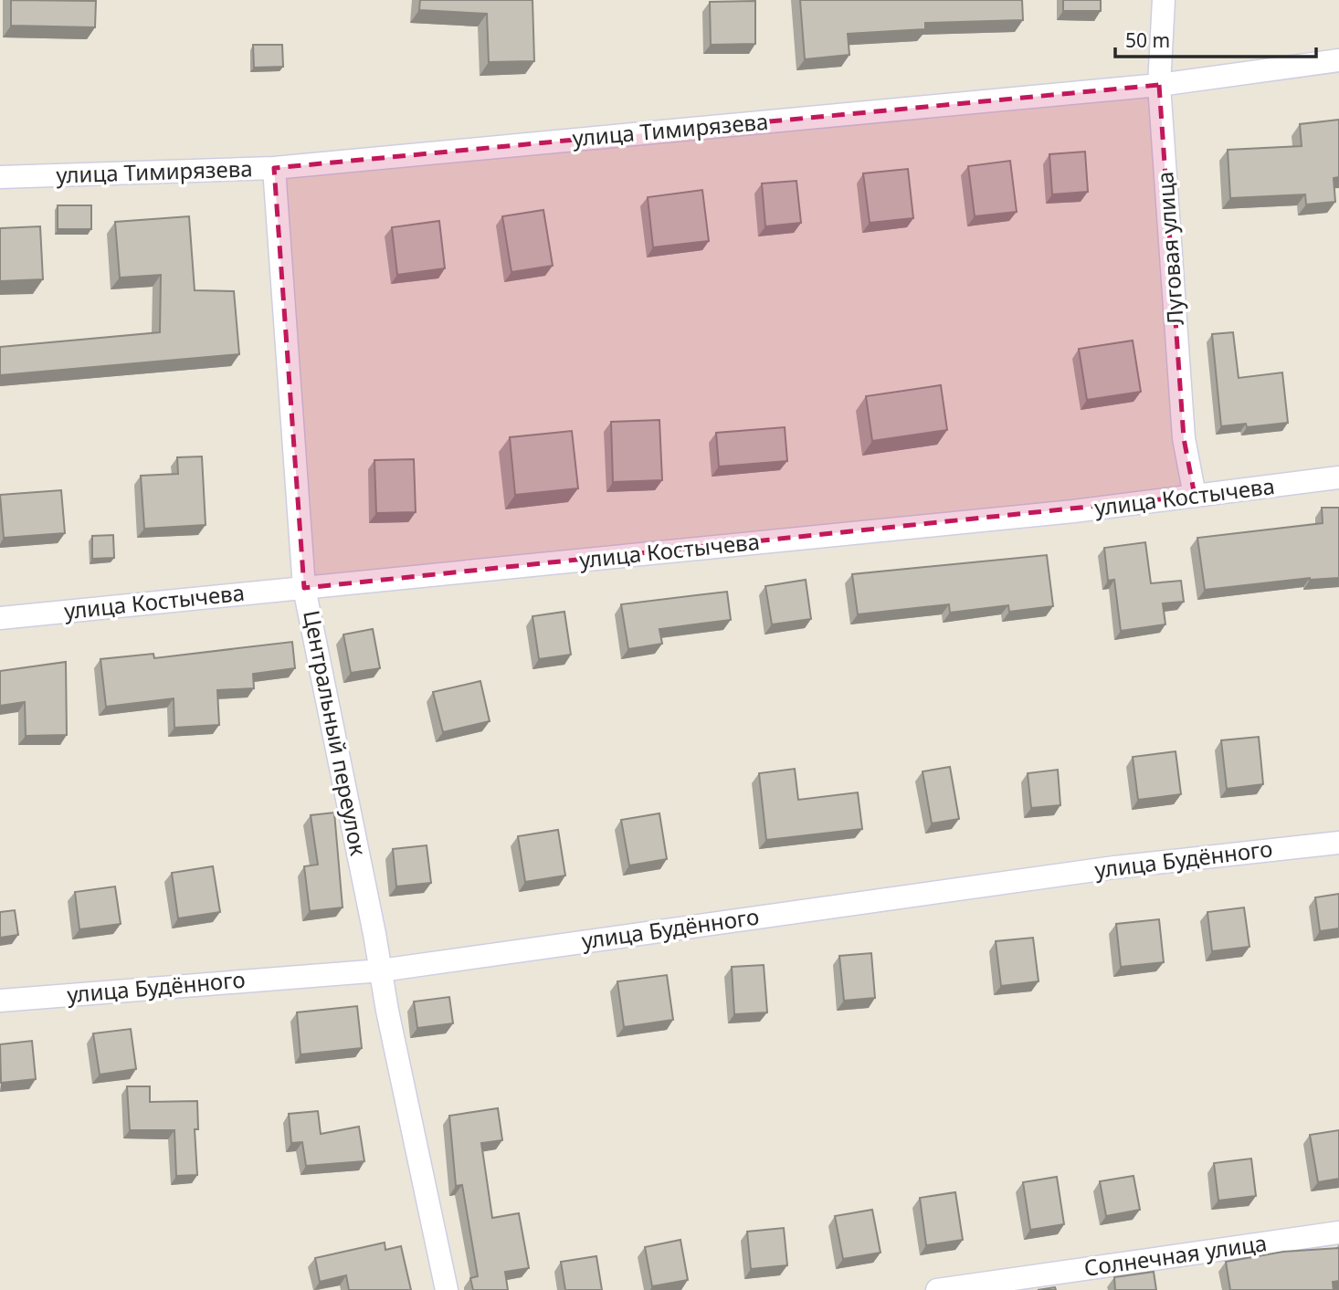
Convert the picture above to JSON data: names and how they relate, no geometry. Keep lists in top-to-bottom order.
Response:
{
  "streets": {
    "street": [
      "улица Тимирязева",
      "Луговая улица",
      "улица Костычева",
      "Центральный переулок",
      "улица Будённого",
      "Солнечная улица"
    ]
  },
  "crossings": [
    ["улица Тимирязева", "Луговая улица"],
    ["улица Тимирязева", "Центральный переулок"],
    ["Луговая улица", "улица Костычева"],
    ["улица Костычева", "Центральный переулок"],
    ["Центральный переулок", "улица Будённого"]
  ],
  "scale_bar": "50 m"
}
